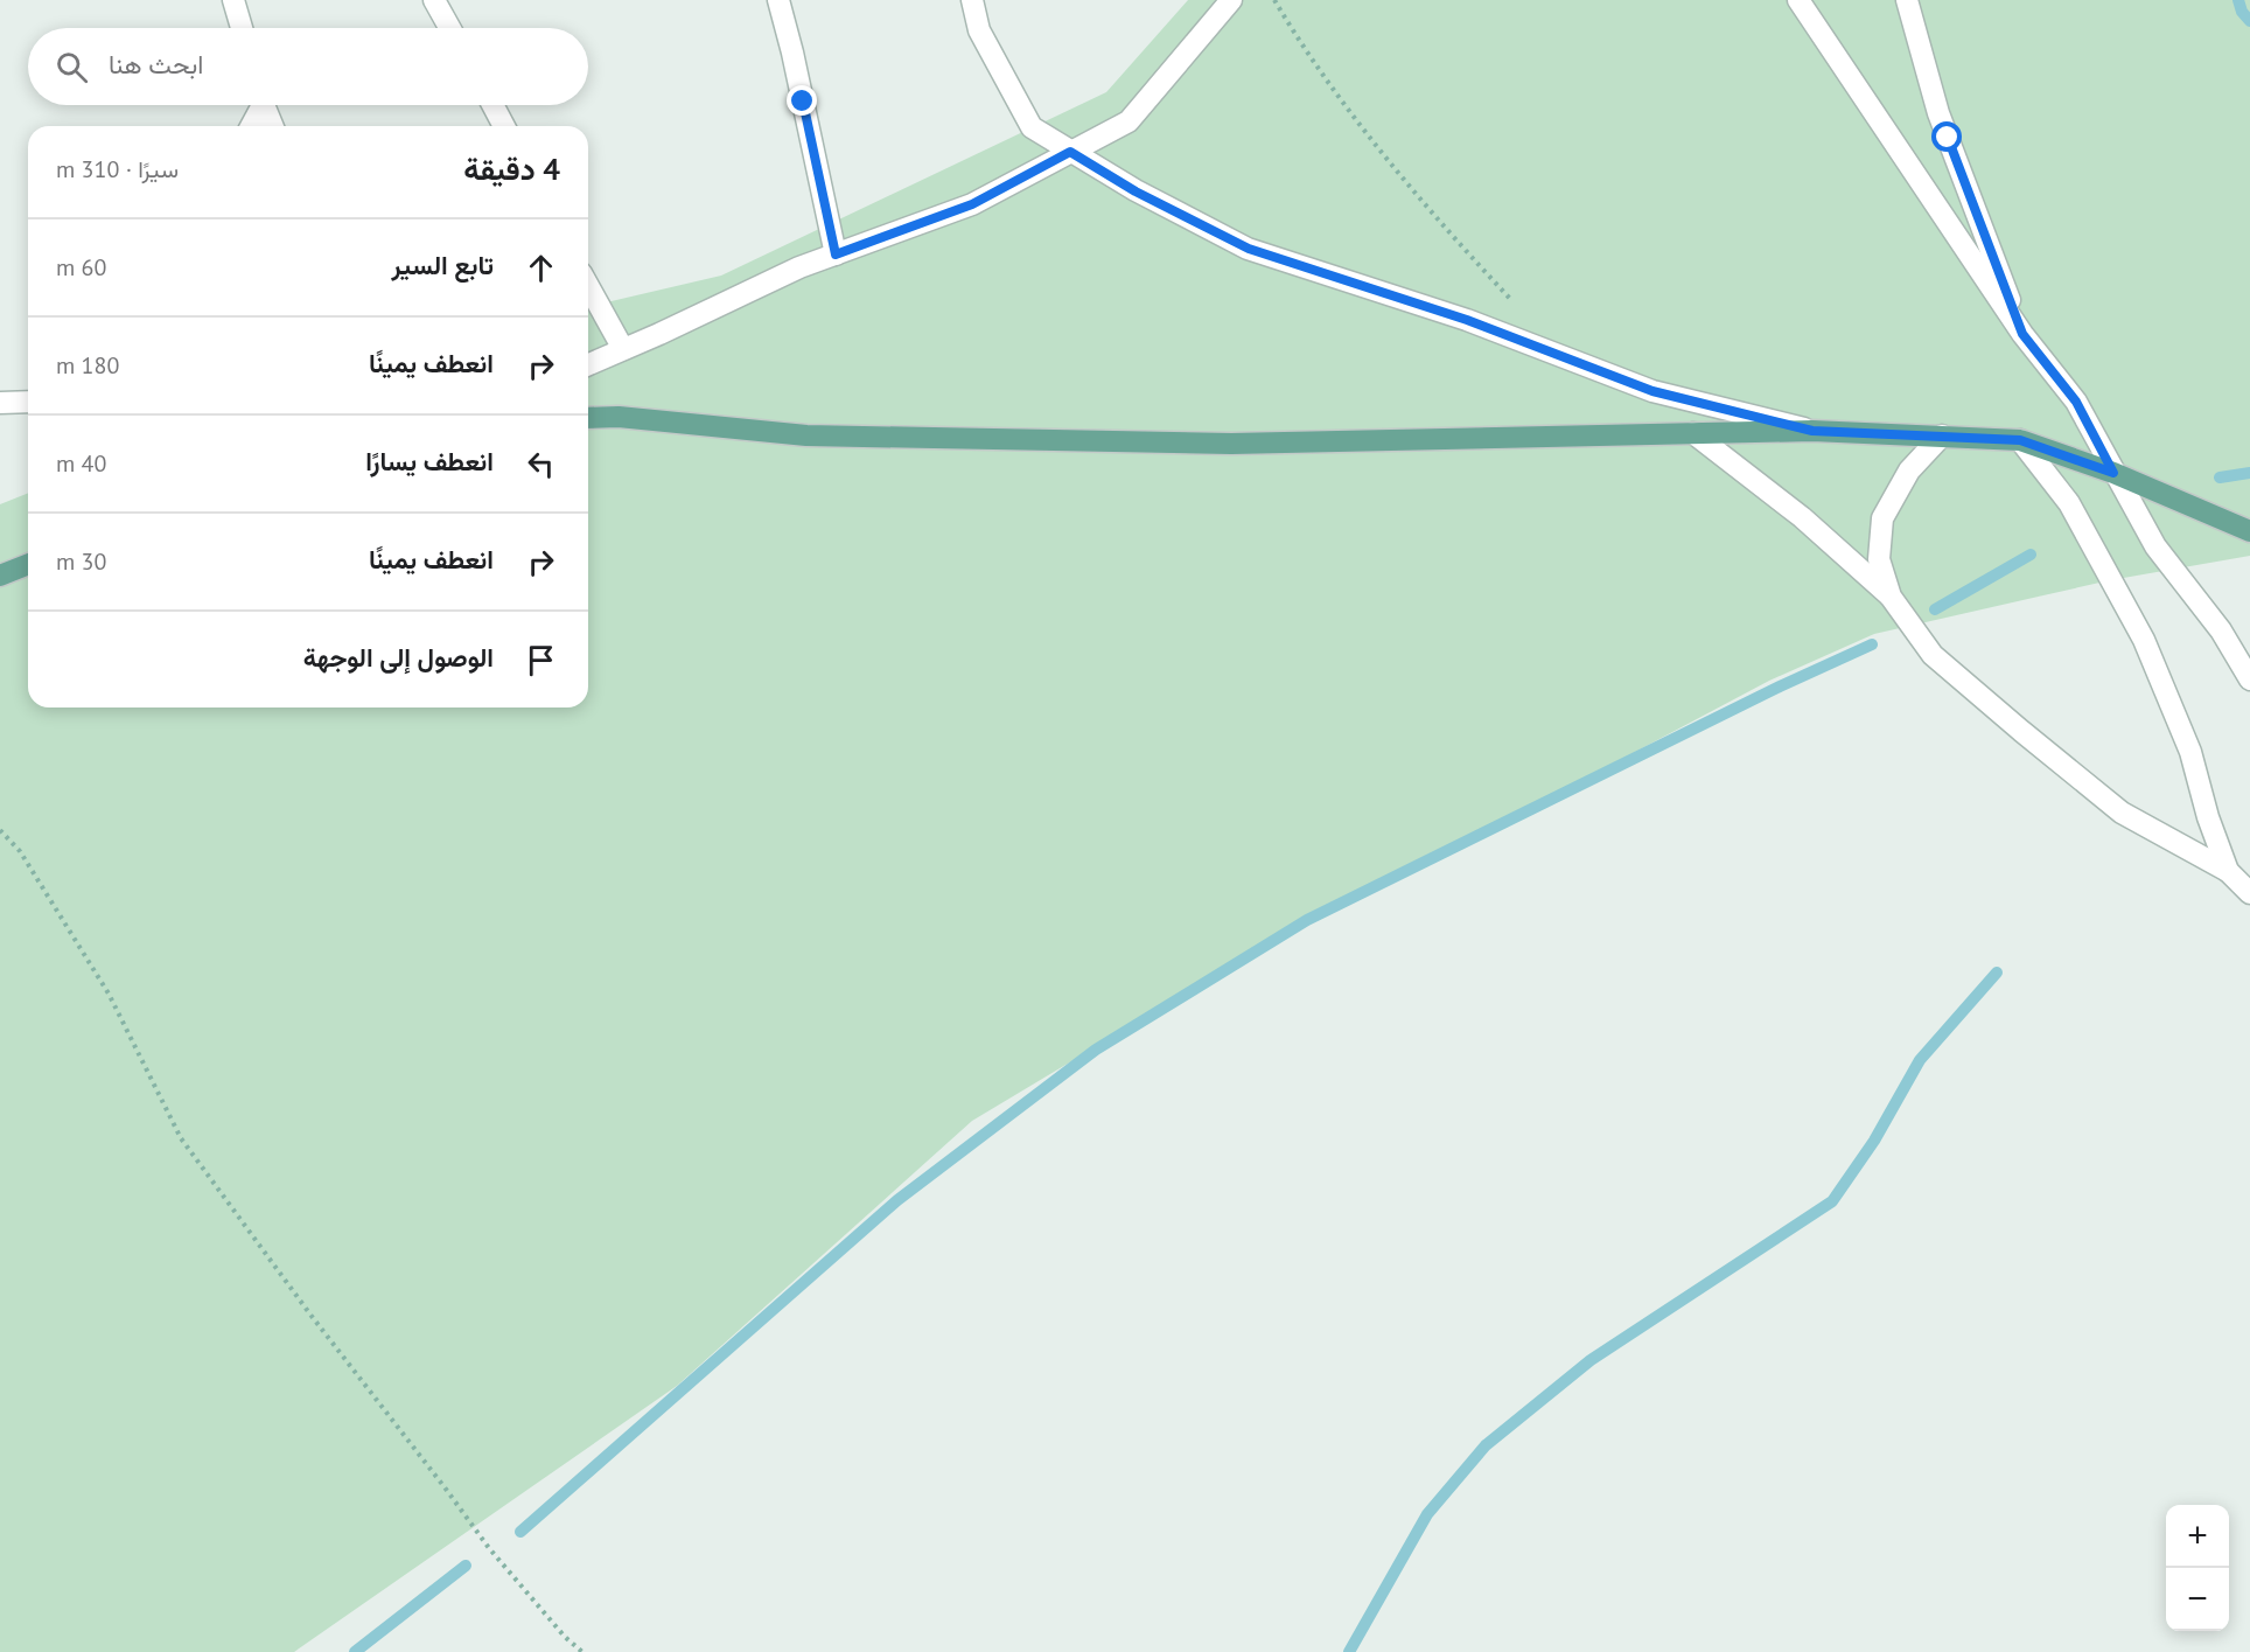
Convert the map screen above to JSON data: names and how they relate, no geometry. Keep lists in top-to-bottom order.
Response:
{
  "page": {
    "search": "ابحث هنا",
    "heading": ["4 دقيقة", "سيرًا · 310 m"],
    "list": [
      ["تابع السير", "60 m"],
      ["انعطف يمينًا", "180 m"],
      ["انعطف يسارًا", "40 m"],
      ["انعطف يمينًا", "30 m"],
      "الوصول إلى الوجهة"
    ],
    "map_buttons": ["+", "−"]
  }
}
